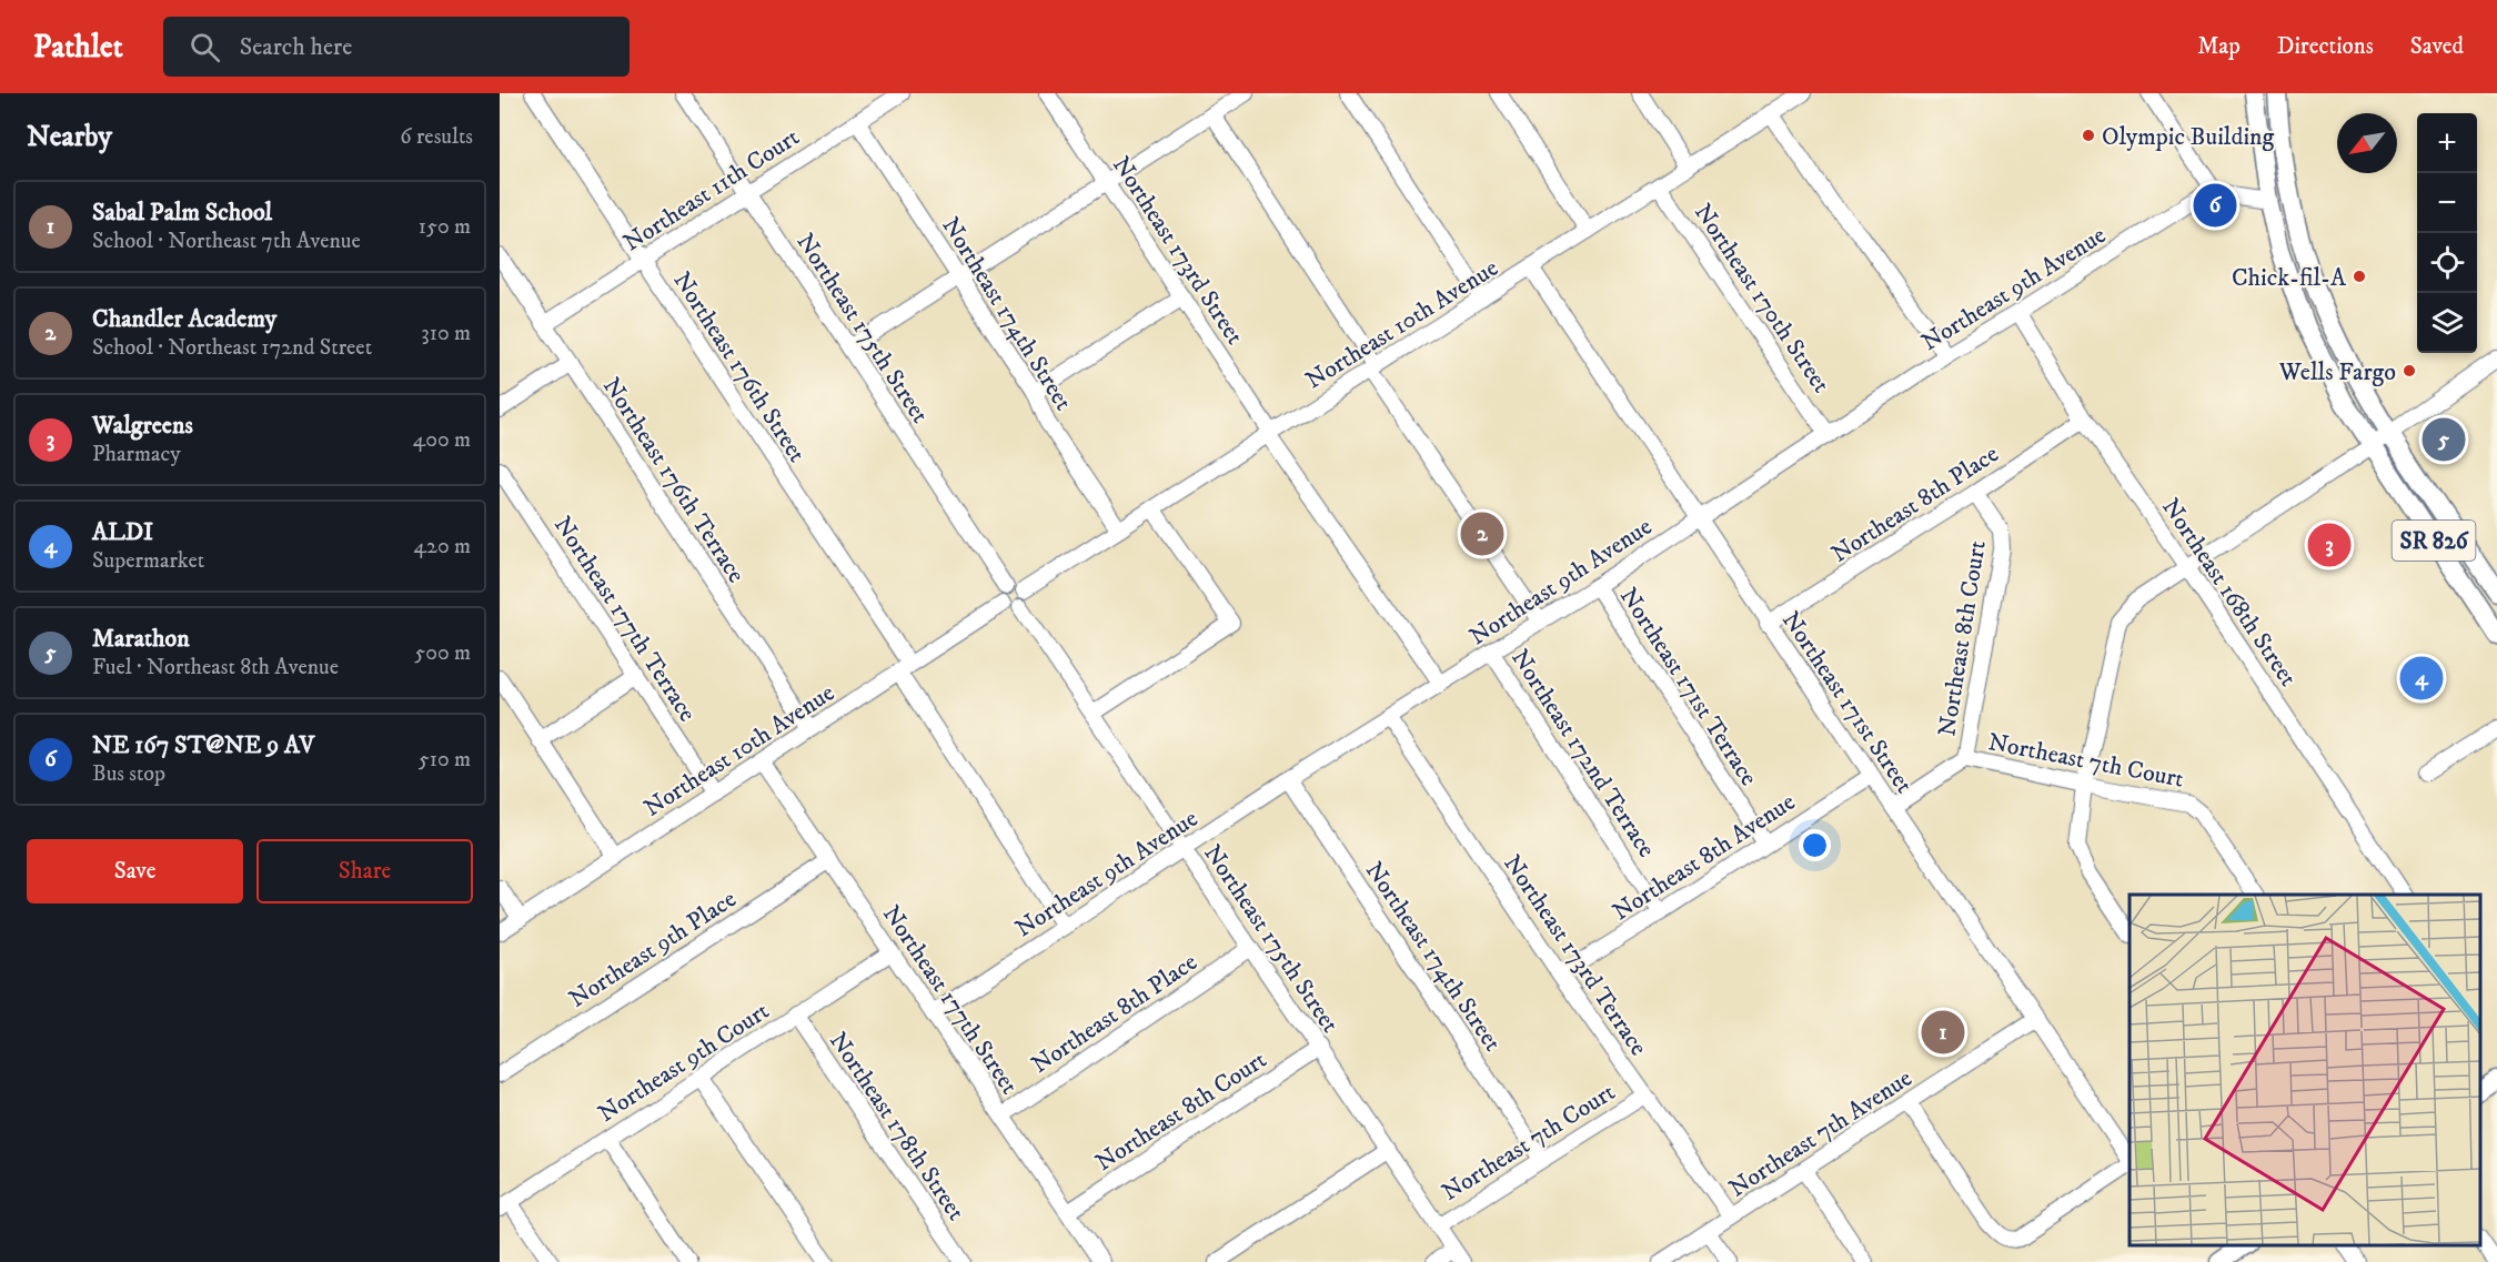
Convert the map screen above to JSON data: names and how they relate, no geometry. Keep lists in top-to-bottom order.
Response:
{
  "streets": {
    "main road": ["SR 826"],
    "street": [
      "Northeast 11th Court",
      "Northeast 173rd Street",
      "Northeast 9th Avenue",
      "Northeast 170th Street",
      "Northeast 174th Street",
      "Northeast 10th Avenue",
      "Northeast 175th Street",
      "Northeast 176th Street",
      "Northeast 176th Terrace",
      "Northeast 8th Place",
      "Northeast 168th Street",
      "Northeast 177th Terrace",
      "Northeast 8th Court",
      "Northeast 171st Terrace",
      "Northeast 171st Street",
      "Northeast 172nd Terrace",
      "Northeast 7th Court",
      "Northeast 8th Avenue",
      "Northeast 9th Place",
      "Northeast 173rd Terrace",
      "Northeast 177th Street",
      "Northeast 9th Court",
      "Northeast 178th Street",
      "Northeast 7th Avenue"
    ]
  },
  "crossings": [
    ["Northeast 11th Court", "Northeast 174th Street"],
    ["Northeast 11th Court", "Northeast 175th Street"],
    ["Northeast 11th Court", "Northeast 176th Street"],
    ["Northeast 11th Court", "Northeast 176th Terrace"],
    ["Northeast 173rd Street", "Northeast 9th Avenue"],
    ["Northeast 173rd Street", "Northeast 10th Avenue"],
    ["Northeast 9th Avenue", "Northeast 170th Street"],
    ["Northeast 9th Avenue", "Northeast 174th Street"],
    ["Northeast 9th Avenue", "Northeast 175th Street"],
    ["Northeast 9th Avenue", "Northeast 176th Street"],
    ["Northeast 9th Avenue", "Northeast 168th Street"],
    ["Northeast 9th Avenue", "Northeast 171st Terrace"],
    ["Northeast 9th Avenue", "Northeast 171st Street"],
    ["Northeast 9th Avenue", "Northeast 172nd Terrace"],
    ["Northeast 9th Avenue", "Northeast 173rd Terrace"],
    ["Northeast 9th Avenue", "Northeast 177th Street"],
    ["Northeast 170th Street", "Northeast 10th Avenue"],
    ["Northeast 174th Street", "Northeast 10th Avenue"],
    ["Northeast 174th Street", "Northeast 7th Court"],
    ["Northeast 10th Avenue", "Northeast 175th Street"],
    ["Northeast 10th Avenue", "Northeast 176th Street"],
    ["Northeast 10th Avenue", "Northeast 176th Terrace"],
    ["Northeast 10th Avenue", "Northeast 177th Terrace"],
    ["Northeast 10th Avenue", "Northeast 171st Street"],
    ["Northeast 10th Avenue", "Northeast 177th Street"],
    ["Northeast 175th Street", "Northeast 8th Place"],
    ["Northeast 175th Street", "Northeast 8th Court"],
    ["Northeast 175th Street", "Northeast 7th Court"],
    ["Northeast 8th Place", "Northeast 168th Street"],
    ["Northeast 8th Place", "Northeast 8th Court"],
    ["Northeast 8th Place", "Northeast 171st Street"],
    ["Northeast 8th Place", "Northeast 177th Street"],
    ["Northeast 8th Court", "Northeast 7th Court"],
    ["Northeast 8th Court", "Northeast 177th Street"],
    ["Northeast 171st Terrace", "Northeast 8th Avenue"],
    ["Northeast 171st Street", "Northeast 7th Court"],
    ["Northeast 171st Street", "Northeast 8th Avenue"],
    ["Northeast 171st Street", "Northeast 7th Avenue"],
    ["Northeast 172nd Terrace", "Northeast 8th Avenue"],
    ["Northeast 7th Court", "Northeast 173rd Terrace"],
    ["Northeast 8th Avenue", "Northeast 173rd Terrace"],
    ["Northeast 9th Place", "Northeast 177th Street"],
    ["Northeast 173rd Terrace", "Northeast 7th Avenue"],
    ["Northeast 177th Street", "Northeast 9th Court"],
    ["Northeast 9th Court", "Northeast 178th Street"]
  ],
  "places": ["Olympic Building", "Chick-fil-A", "Wells Fargo"],
  "north": "bottom left",
  "page": {
    "header": "Pathlet",
    "search": "Search here",
    "nav": ["Map", "Directions", "Saved"],
    "heading": ["Nearby", "6 results"],
    "map_buttons": ["+", "−"],
    "list": [
      {
        "mark": "1",
        "name": "Sabal Palm School",
        "note": "School · Northeast 7th Avenue",
        "value": "150 m"
      },
      {
        "mark": "2",
        "name": "Chandler Academy",
        "note": "School · Northeast 172nd Street",
        "value": "310 m"
      },
      {
        "mark": "3",
        "name": "Walgreens",
        "note": "Pharmacy",
        "value": "400 m"
      },
      {
        "mark": "4",
        "name": "ALDI",
        "note": "Supermarket",
        "value": "420 m"
      },
      {
        "mark": "5",
        "name": "Marathon",
        "note": "Fuel · Northeast 8th Avenue",
        "value": "500 m"
      },
      {
        "mark": "6",
        "name": "NE 167 ST@NE 9 AV",
        "note": "Bus stop",
        "value": "510 m"
      }
    ],
    "pins": [
      "6",
      "5",
      "2",
      "3",
      "4",
      "1"
    ],
    "buttons": ["Save", "Share"]
  }
}
